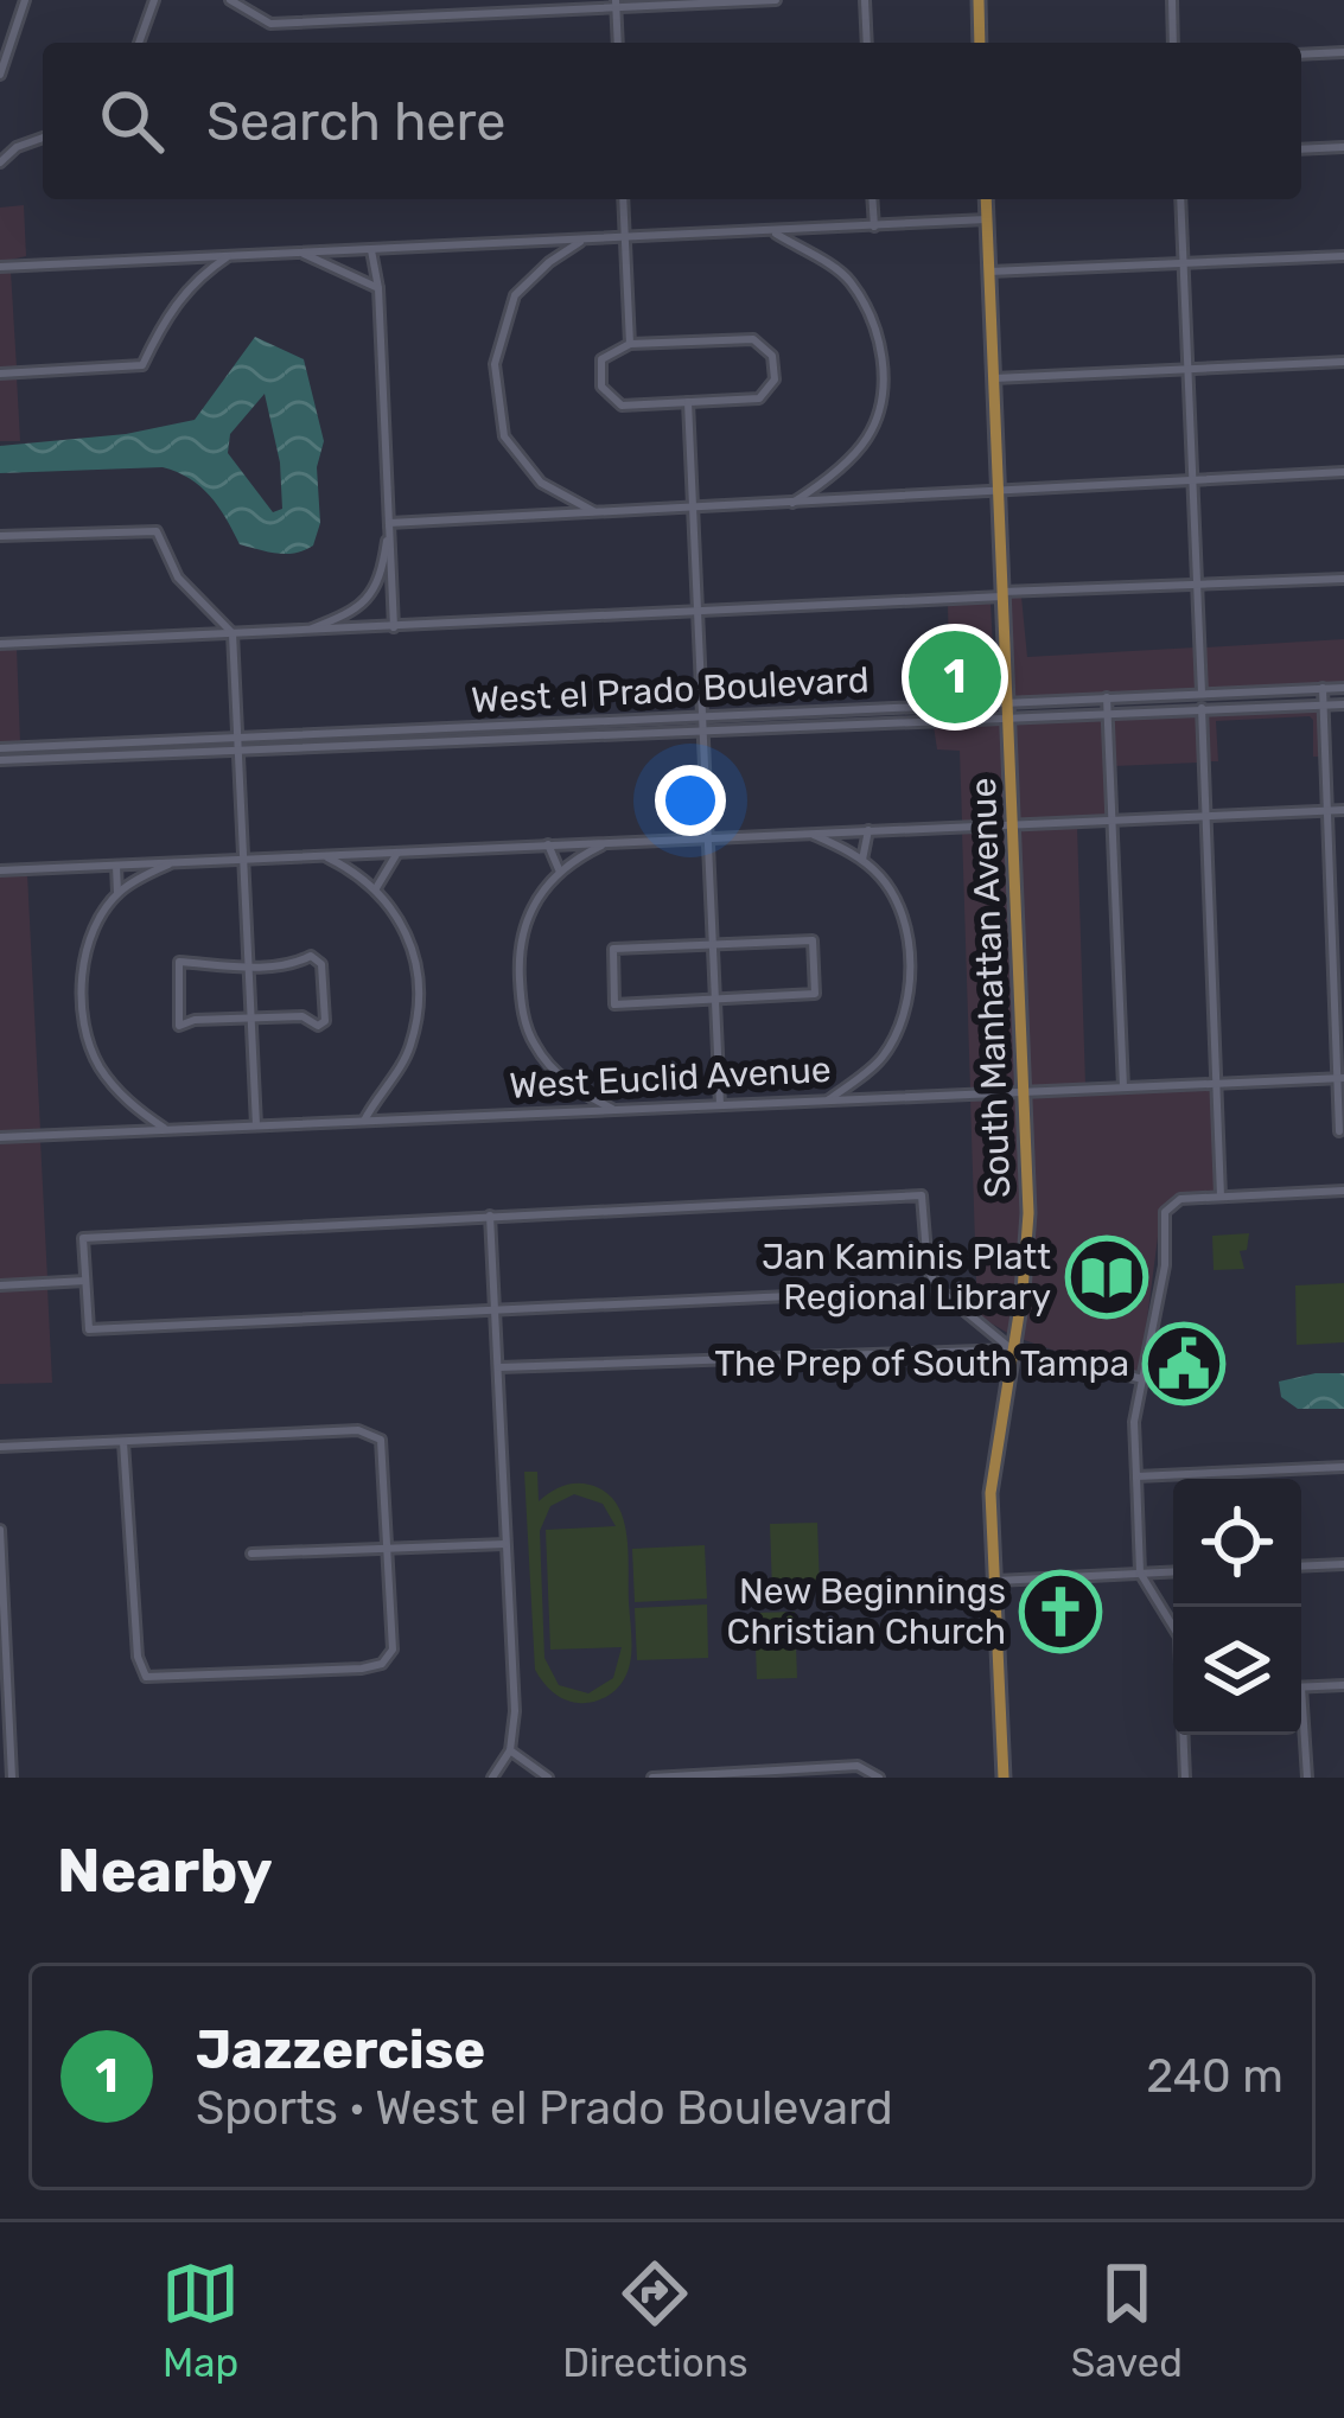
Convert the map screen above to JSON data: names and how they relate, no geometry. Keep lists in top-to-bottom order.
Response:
{
  "streets": {
    "main road": ["South Manhattan Avenue"],
    "street": ["West el Prado Boulevard", "West Euclid Avenue"]
  },
  "crossings": [
    ["West el Prado Boulevard", "South Manhattan Avenue"],
    ["South Manhattan Avenue", "West Euclid Avenue"]
  ],
  "places": {
    "library": ["Jan Kaminis Platt Regional Library"],
    "public building": ["The Prep of South Tampa"],
    "church": ["New Beginnings Christian Church"]
  },
  "page": {
    "search": "Search here",
    "pins": "1",
    "heading": "Nearby",
    "list": [
      {
        "mark": "1",
        "name": "Jazzercise",
        "note": "Sports · West el Prado Boulevard",
        "value": "240 m"
      }
    ],
    "nav": ["Map", "Directions", "Saved"]
  }
}
